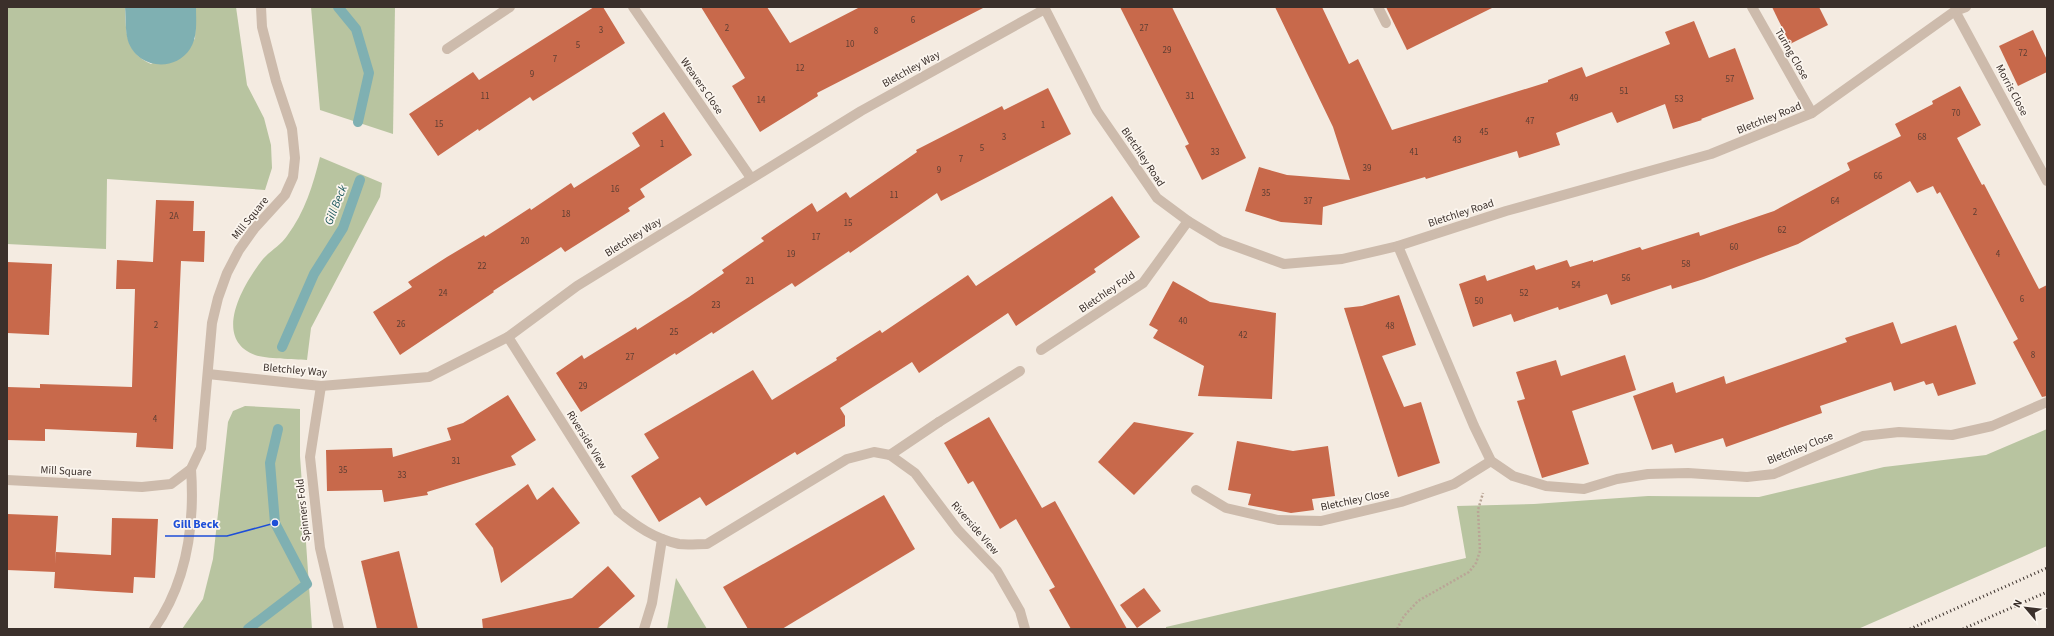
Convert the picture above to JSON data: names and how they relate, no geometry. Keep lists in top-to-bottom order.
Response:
{
  "streets": {
    "street": [
      "Turing Close",
      "Bletchley Way",
      "Weavers Close",
      "Morris Close",
      "Bletchley Road",
      "Mill Square",
      "Bletchley Fold",
      "Riverside View",
      "Bletchley Close",
      "Spinners Fold"
    ]
  },
  "crossings": [
    ["Turing Close", "Bletchley Road"],
    ["Bletchley Way", "Weavers Close"],
    ["Bletchley Way", "Bletchley Road"],
    ["Bletchley Way", "Mill Square"],
    ["Bletchley Way", "Riverside View"],
    ["Bletchley Way", "Spinners Fold"],
    ["Morris Close", "Bletchley Road"],
    ["Bletchley Road", "Bletchley Fold"]
  ],
  "water": ["Gill Beck"],
  "places": ["Gill Beck"],
  "house_numbers": [
    "6",
    "2",
    "27",
    "3",
    "8",
    "10",
    "5",
    "29",
    "72",
    "7",
    "12",
    "9",
    "57",
    "51",
    "11",
    "31",
    "49",
    "53",
    "14",
    "70",
    "47",
    "15",
    "1",
    "45",
    "3",
    "68",
    "43",
    "1",
    "5",
    "33",
    "41",
    "7",
    "39",
    "9",
    "66",
    "16",
    "35",
    "11",
    "37",
    "64",
    "2",
    "18",
    "2A",
    "15",
    "62",
    "17",
    "20",
    "60",
    "19",
    "4",
    "58",
    "22",
    "56",
    "21",
    "54",
    "24",
    "52",
    "6",
    "50",
    "23",
    "40",
    "26",
    "2",
    "48",
    "25",
    "42",
    "8",
    "27",
    "29",
    "4",
    "31",
    "35",
    "33"
  ],
  "north": "top left"
}
